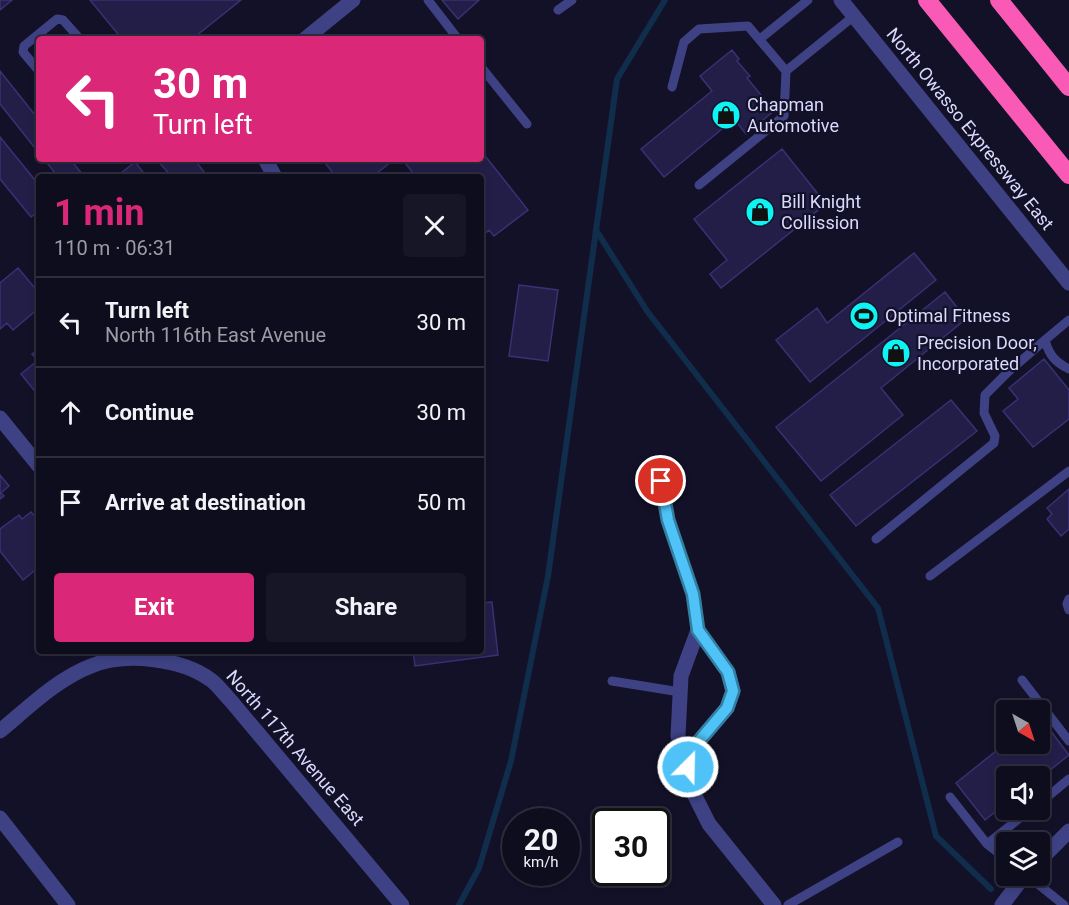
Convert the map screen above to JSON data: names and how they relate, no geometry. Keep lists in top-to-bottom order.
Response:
{
  "streets": {
    "street": ["North Owasso Expressway East", "North 117th Avenue East"]
  },
  "places": {
    "shop": ["Chapman Automotive", "Bill Knight Collission", "Precision Door, Incorporated"],
    "sports": ["Optimal Fitness"]
  },
  "north": "bottom right",
  "page": {
    "turn": ["30 m", "Turn left"],
    "heading": ["1 min", "110 m · 06:31"],
    "list": [
      {
        "name": "Turn left",
        "note": "North 116th East Avenue",
        "value": "30 m"
      },
      {
        "name": "Continue",
        "value": "30 m"
      },
      {
        "name": "Arrive at destination",
        "value": "50 m"
      }
    ],
    "buttons": ["Exit", "Share"],
    "speed": "20 km/h",
    "limit": "30"
  }
}
